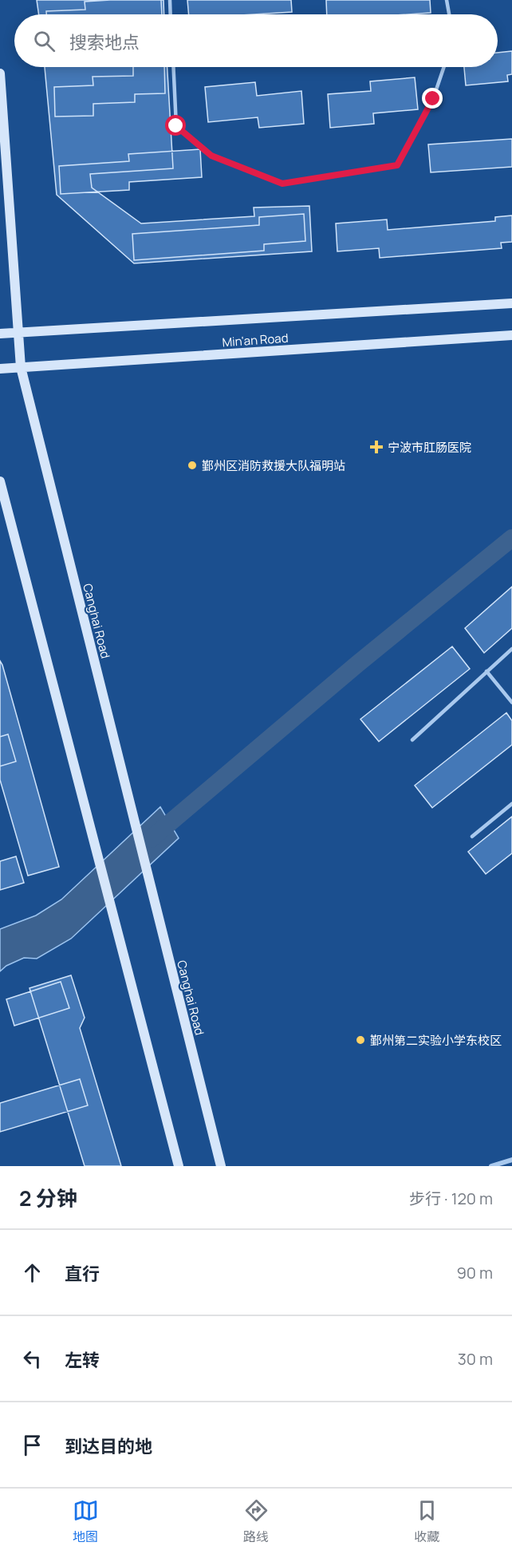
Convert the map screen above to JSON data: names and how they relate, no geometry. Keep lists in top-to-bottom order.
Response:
{
  "streets": {
    "main road": ["Min'an Road", "Canghai Road"]
  },
  "crossings": [
    ["Min'an Road", "Canghai Road"]
  ],
  "places": {
    "health": ["宁波市肛肠医院"],
    "other": ["鄞州区消防救援大队福明站", "鄞州第二实验小学东校区"]
  },
  "page": {
    "search": "搜索地点",
    "heading": ["2 分钟", "步行 · 120 m"],
    "list": [
      ["直行", "90 m"],
      ["左转", "30 m"],
      "到达目的地"
    ],
    "nav": ["地图", "路线", "收藏"]
  }
}
